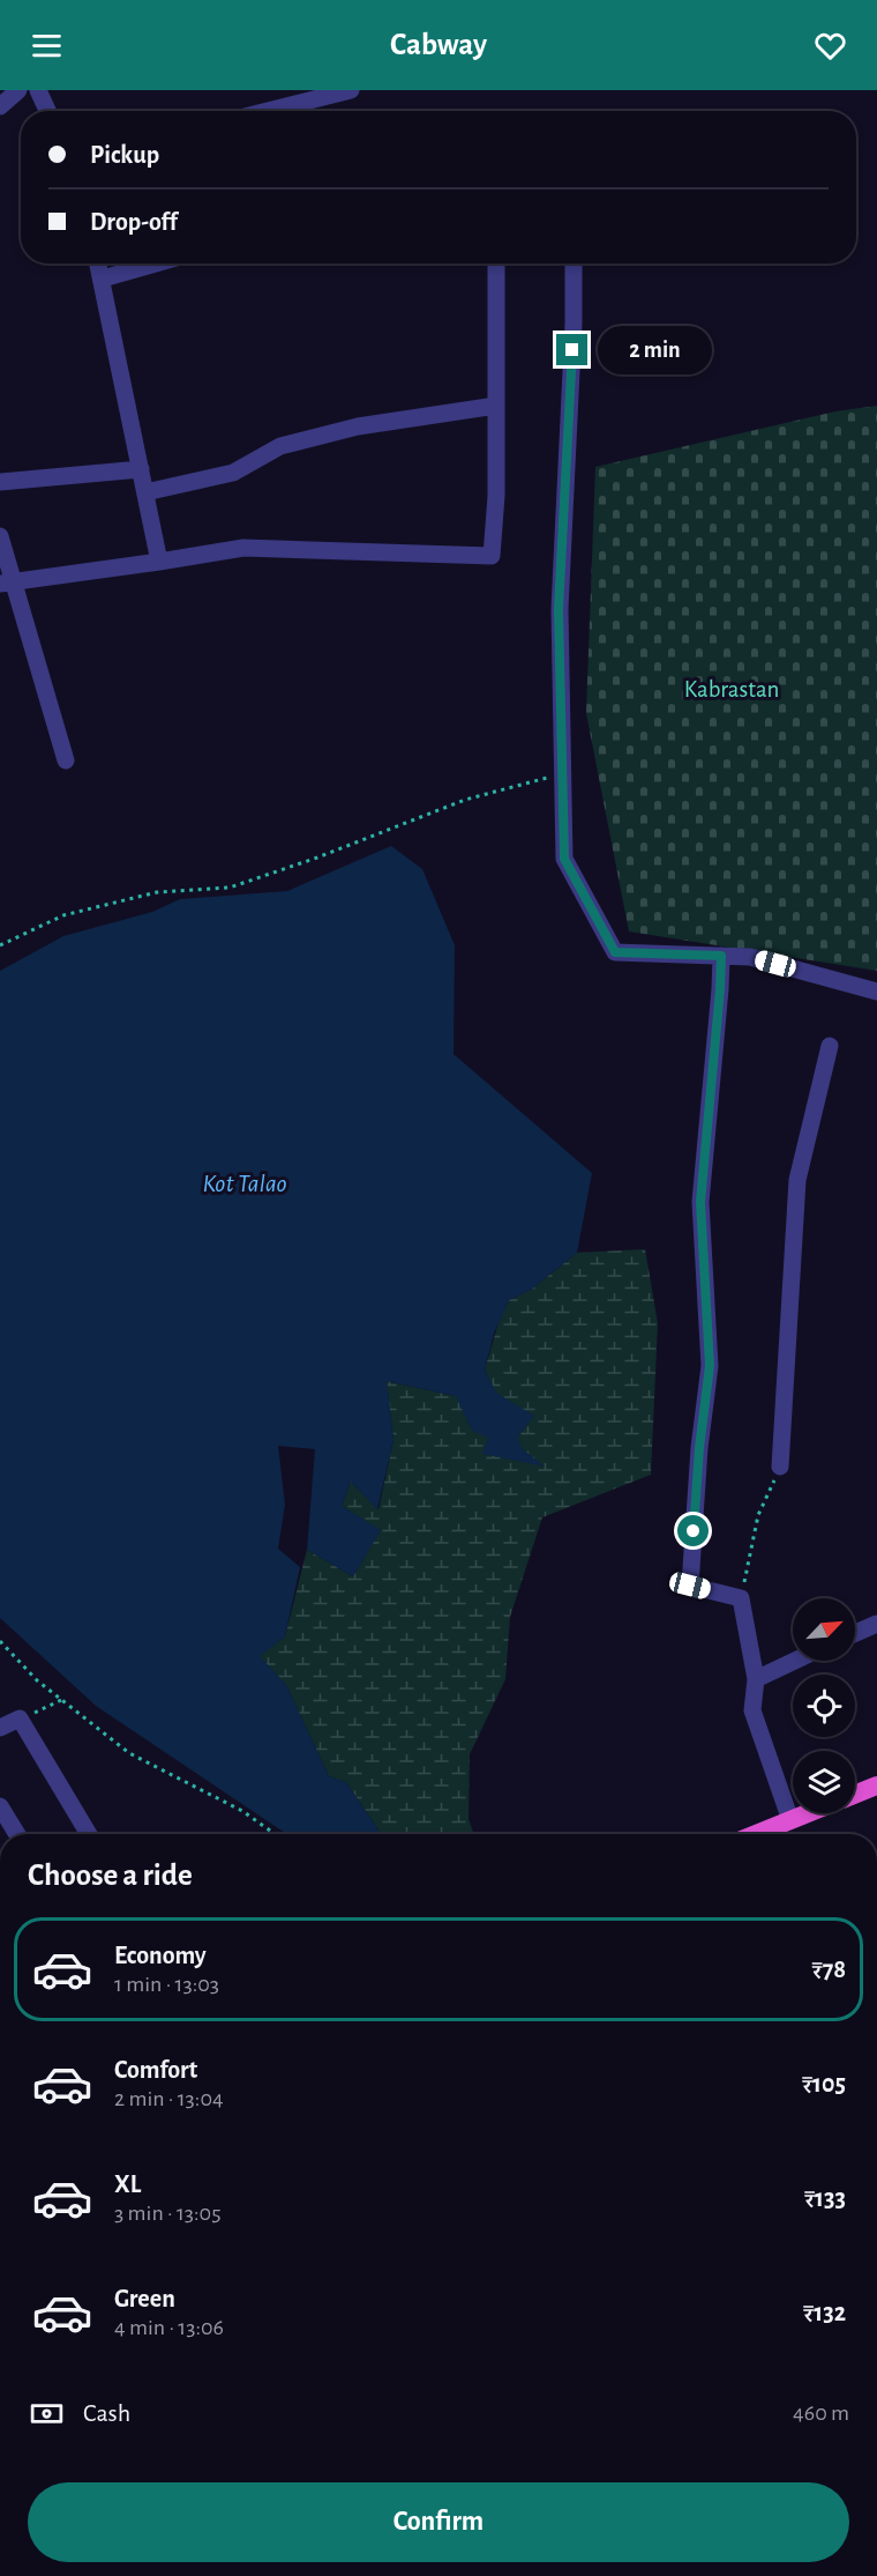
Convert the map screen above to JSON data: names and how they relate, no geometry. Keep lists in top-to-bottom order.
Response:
{
  "water": ["Kot Talao"],
  "parks": ["Kabrastan"],
  "north": "top right",
  "page": {
    "header": "Cabway",
    "banner": ["Pickup", "Drop-off"],
    "bubble": "2 min",
    "heading": "Choose a ride",
    "list": [
      {
        "name": "Economy",
        "note": "1 min · 13:03",
        "value": "₹78"
      },
      {
        "name": "Comfort",
        "note": "2 min · 13:04",
        "value": "₹105"
      },
      {
        "name": "XL",
        "note": "3 min · 13:05",
        "value": "₹133"
      },
      {
        "name": "Green",
        "note": "4 min · 13:06",
        "value": "₹132"
      }
    ],
    "pay": ["Cash", "460 m"],
    "buttons": "Confirm"
  }
}
